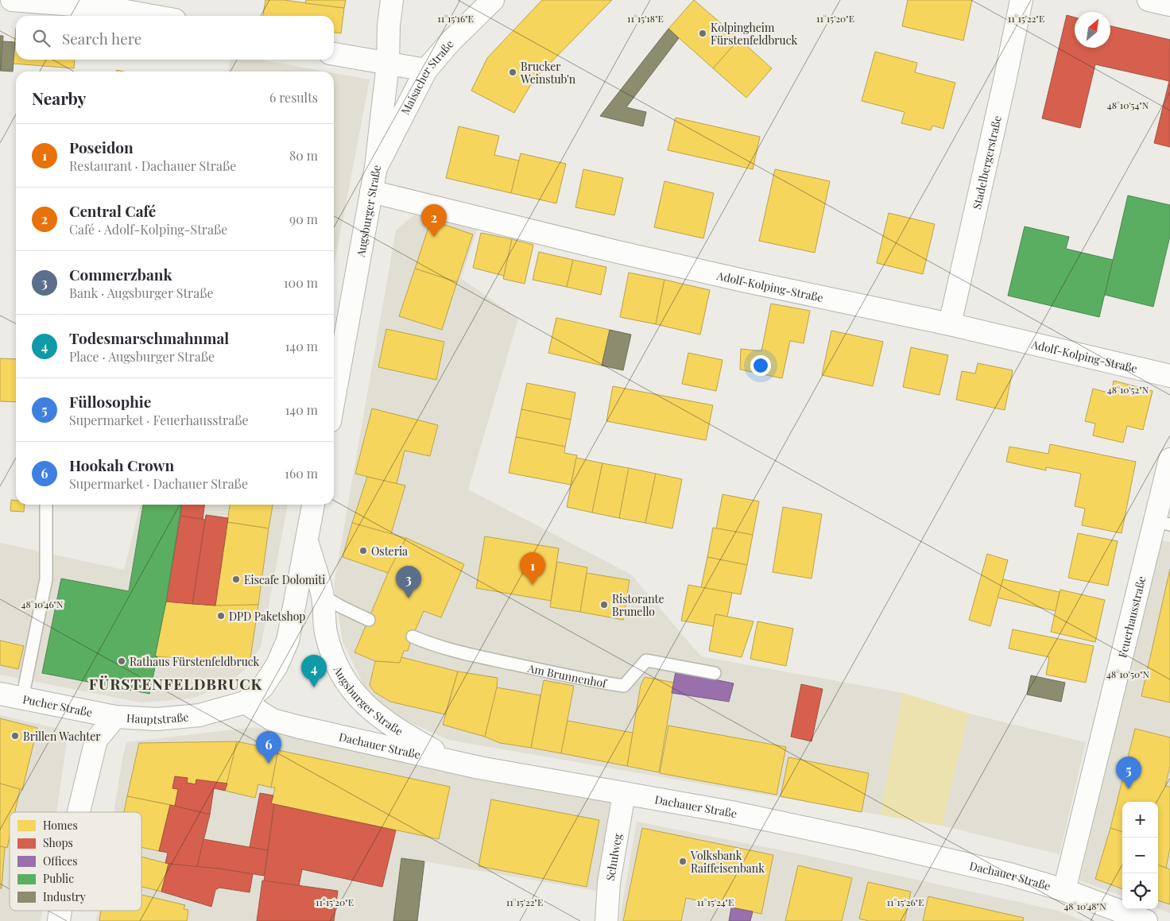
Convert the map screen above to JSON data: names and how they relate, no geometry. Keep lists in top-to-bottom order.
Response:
{
  "streets": {
    "street": [
      "Maisacher Straße",
      "Stadelbergerstraße",
      "Augsburger Straße",
      "Adolf-Kolping-Straße",
      "Feuerhausstraße",
      "Pucher Straße",
      "Hauptstraße",
      "Dachauer Straße",
      "Schulweg"
    ],
    "lane": ["Am Brunnenhof"]
  },
  "crossings": [
    ["Maisacher Straße", "Augsburger Straße"],
    ["Stadelbergerstraße", "Adolf-Kolping-Straße"],
    ["Augsburger Straße", "Adolf-Kolping-Straße"],
    ["Augsburger Straße", "Hauptstraße"],
    ["Augsburger Straße", "Dachauer Straße"],
    ["Feuerhausstraße", "Dachauer Straße"],
    ["Pucher Straße", "Hauptstraße"],
    ["Hauptstraße", "Dachauer Straße"],
    ["Dachauer Straße", "Schulweg"]
  ],
  "districts": ["FÜRSTENFELDBRUCK"],
  "places": [
    "Kolpingheim Fürstenfeldbruck",
    "Brucker Weinstub'n",
    "Osteria",
    "Eiscafe Dolomiti",
    "Ristorante Brunello",
    "DPD Paketshop",
    "Rathaus Fürstenfeldbruck",
    "Brillen Wachter",
    "Volksbank Raiffeisenbank"
  ],
  "legend": [
    "Homes",
    "Shops",
    "Offices",
    "Public",
    "Industry"
  ],
  "north": "top right",
  "page": {
    "search": "Search here",
    "heading": ["Nearby", "6 results"],
    "list": [
      {
        "mark": "1",
        "name": "Poseidon",
        "note": "Restaurant · Dachauer Straße",
        "value": "80 m"
      },
      {
        "mark": "2",
        "name": "Central Café",
        "note": "Café · Adolf-Kolping-Straße",
        "value": "90 m"
      },
      {
        "mark": "3",
        "name": "Commerzbank",
        "note": "Bank · Augsburger Straße",
        "value": "100 m"
      },
      {
        "mark": "4",
        "name": "Todesmarschmahnmal",
        "note": "Place · Augsburger Straße",
        "value": "140 m"
      },
      {
        "mark": "5",
        "name": "Füllosophie",
        "note": "Supermarket · Feuerhausstraße",
        "value": "140 m"
      },
      {
        "mark": "6",
        "name": "Hookah Crown",
        "note": "Supermarket · Dachauer Straße",
        "value": "160 m"
      }
    ],
    "pins": [
      "2",
      "1",
      "3",
      "4",
      "6",
      "5"
    ],
    "map_buttons": ["+", "−"]
  },
  "coordinates": [
    "11°15'16\"E",
    "11°15'18\"E",
    "11°15'20\"E",
    "11°15'22\"E",
    "48°10'54\"N",
    "48°10'52\"N",
    "48°10'46\"N",
    "48°10'50\"N",
    "11°15'24\"E",
    "11°15'26\"E",
    "48°10'48\"N"
  ]
}
